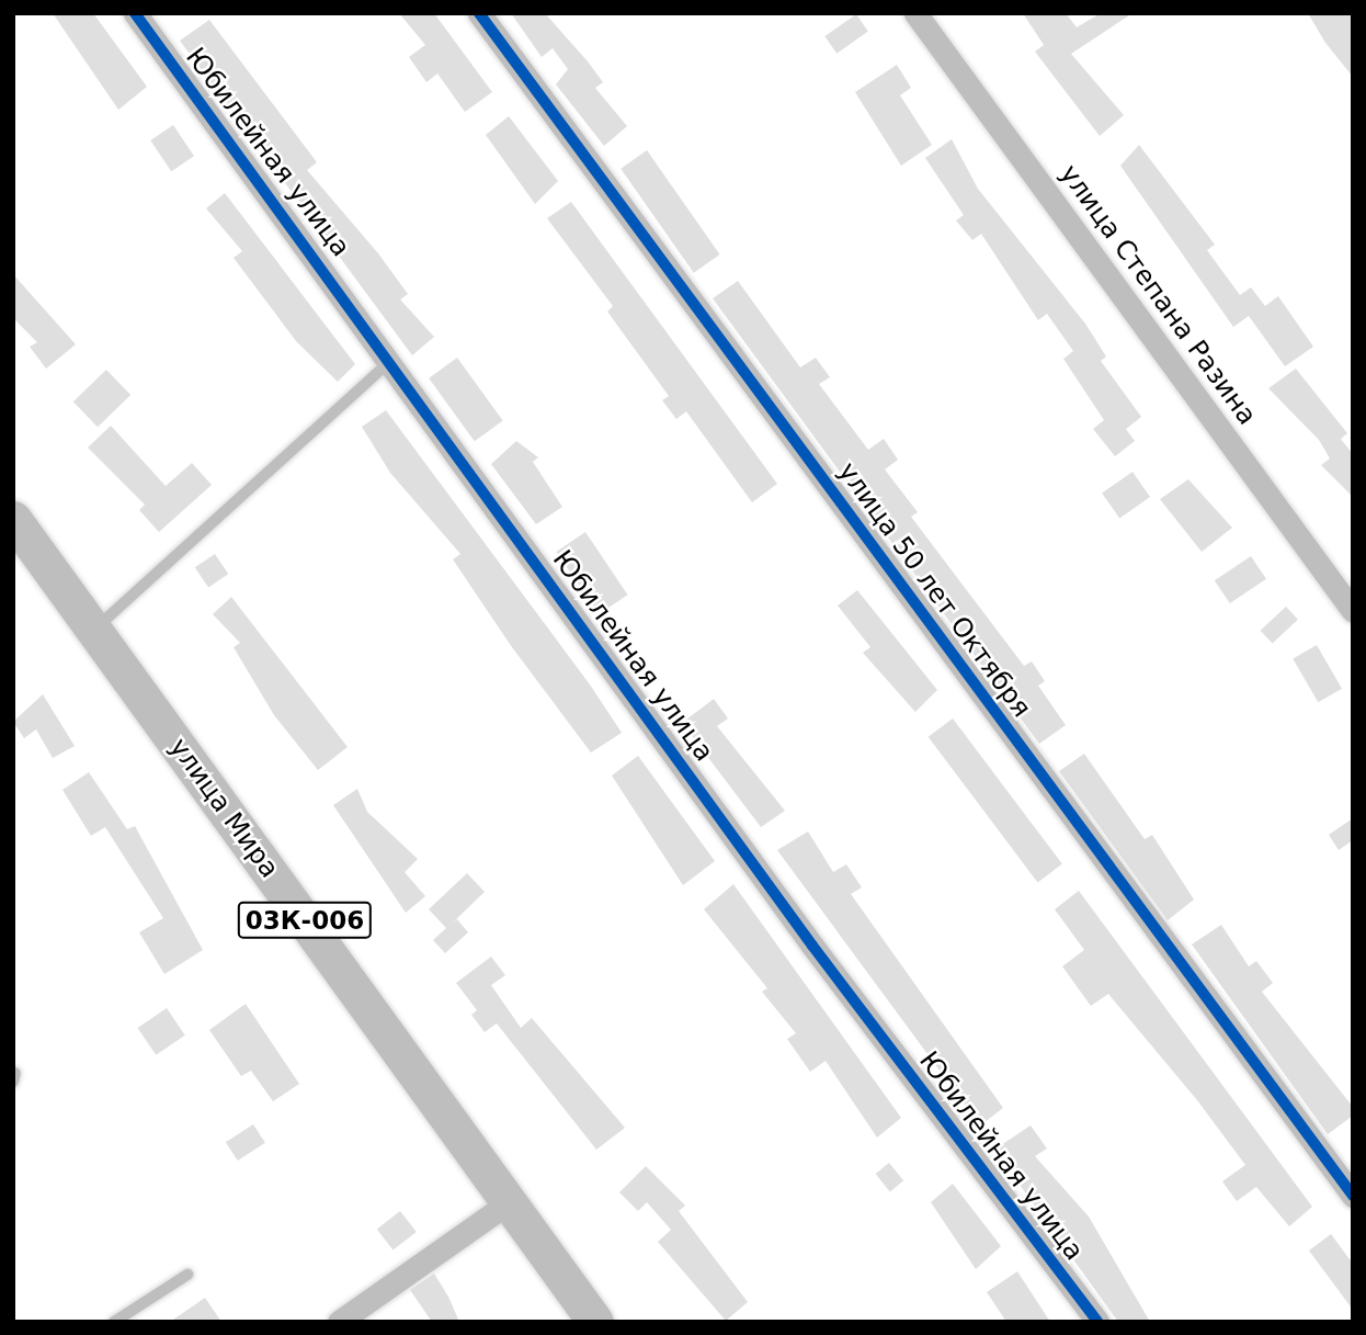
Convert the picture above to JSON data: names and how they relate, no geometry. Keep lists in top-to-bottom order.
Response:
{
  "streets": {
    "main road": ["улица Мира", "03К-006"],
    "street": ["Юбилейная улица", "улица Степана Разина", "улица 50 лет Октября"]
  }
}
